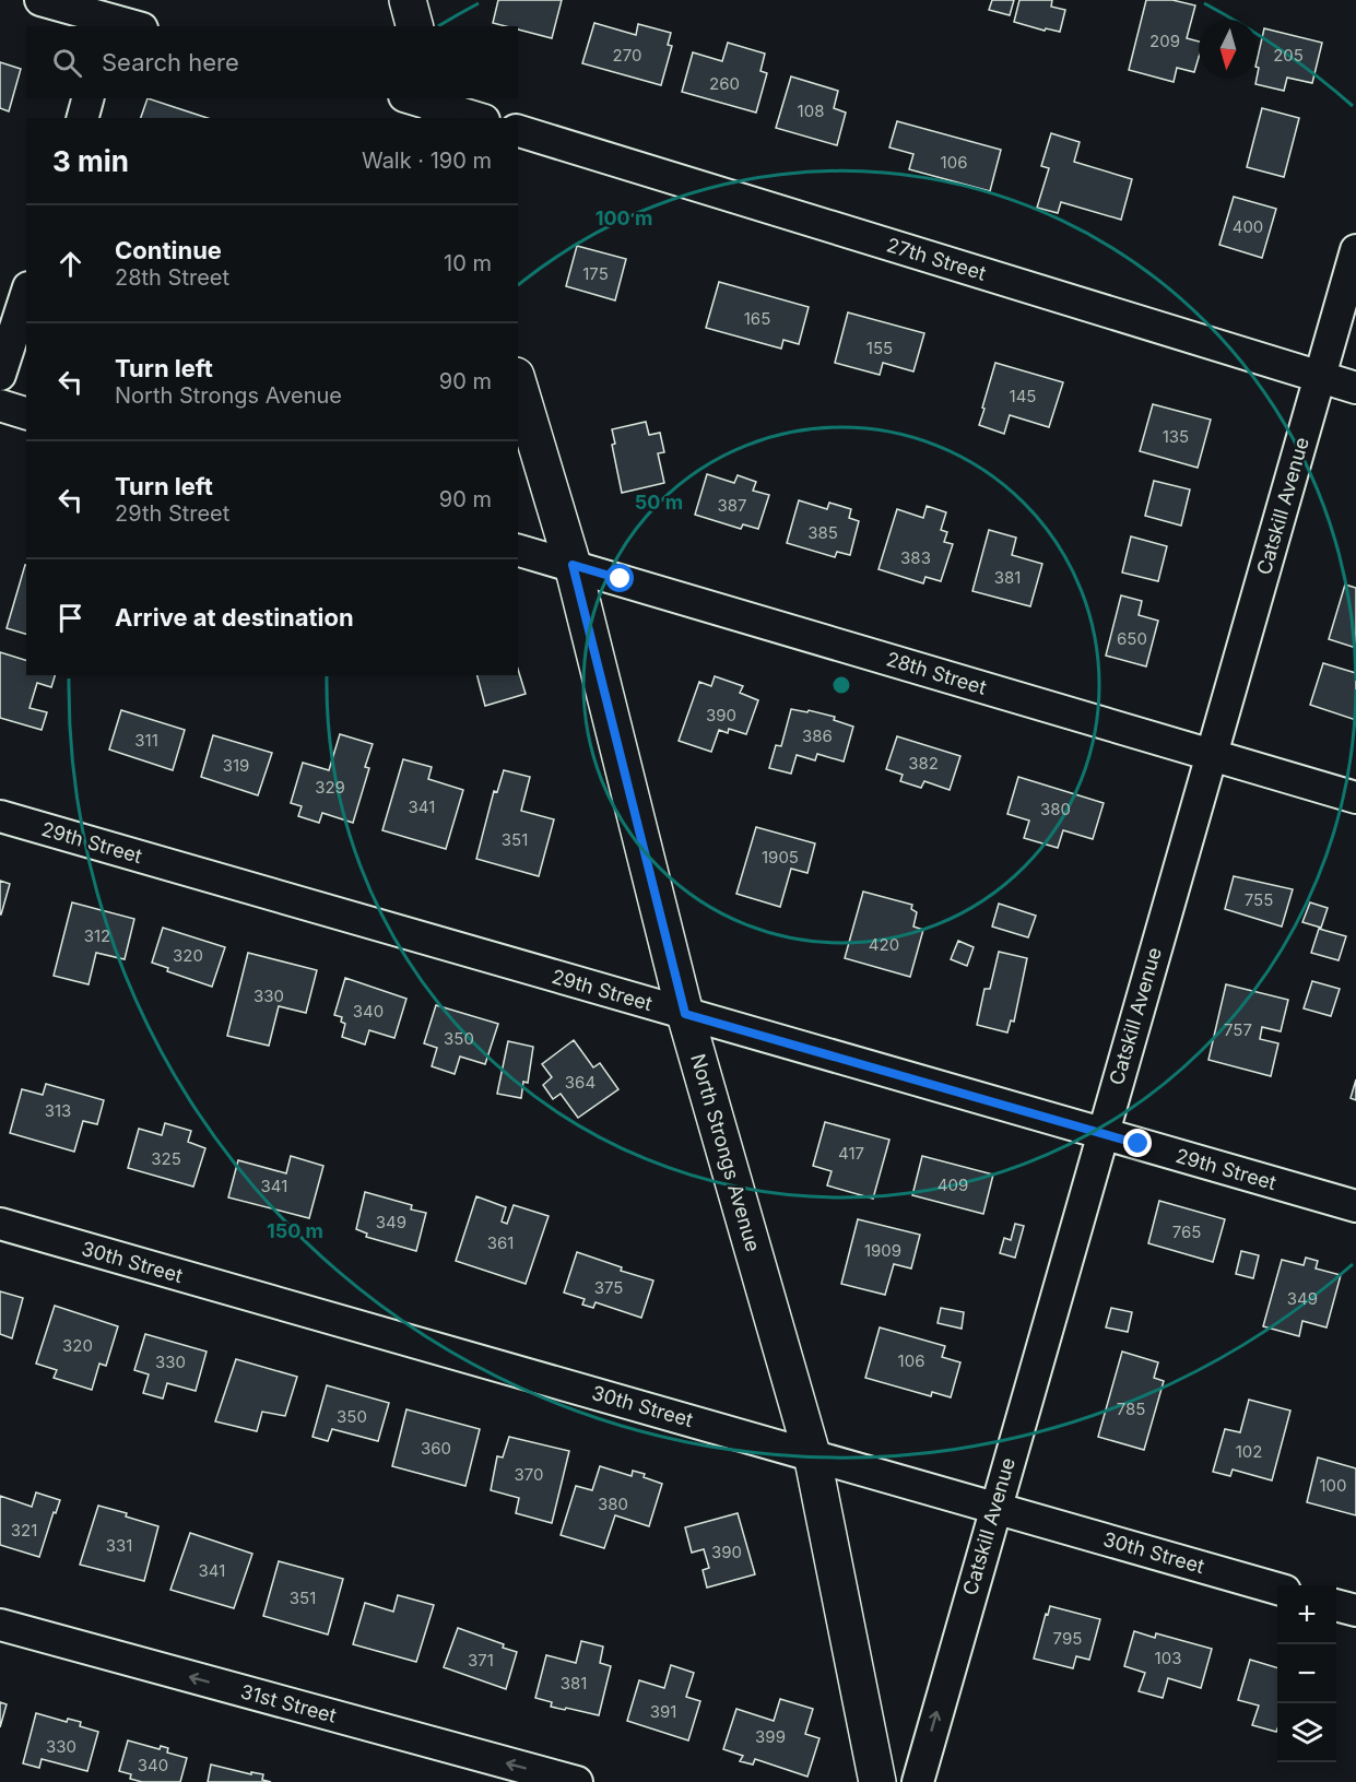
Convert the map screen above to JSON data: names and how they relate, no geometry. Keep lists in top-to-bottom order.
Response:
{
  "streets": {
    "street": [
      "27th Street",
      "Catskill Avenue",
      "28th Street",
      "29th Street",
      "North Strongs Avenue",
      "30th Street",
      "31st Street"
    ]
  },
  "crossings": [
    ["27th Street", "Catskill Avenue"],
    ["Catskill Avenue", "28th Street"],
    ["Catskill Avenue", "29th Street"],
    ["Catskill Avenue", "30th Street"],
    ["28th Street", "North Strongs Avenue"],
    ["29th Street", "North Strongs Avenue"],
    ["North Strongs Avenue", "30th Street"]
  ],
  "one_way": ["31st Street"],
  "house_numbers": [
    "209",
    "270",
    "205",
    "260",
    "108",
    "106",
    "400",
    "175",
    "165",
    "155",
    "145",
    "135",
    "387",
    "385",
    "383",
    "381",
    "650",
    "390",
    "386",
    "311",
    "382",
    "319",
    "329",
    "341",
    "380",
    "351",
    "1905",
    "755",
    "312",
    "420",
    "320",
    "330",
    "340",
    "757",
    "350",
    "364",
    "313",
    "417",
    "325",
    "409",
    "341",
    "349",
    "765",
    "361",
    "1909",
    "375",
    "349",
    "320",
    "106",
    "330",
    "785",
    "350",
    "360",
    "102",
    "370",
    "100",
    "380",
    "321",
    "331",
    "390",
    "341",
    "351",
    "795",
    "103",
    "371",
    "381",
    "391",
    "399",
    "330",
    "340"
  ],
  "north": "bottom",
  "page": {
    "search": "Search here",
    "heading": ["3 min", "Walk · 190 m"],
    "list": [
      ["Continue", "28th Street", "10 m"],
      ["Turn left", "North Strongs Avenue", "90 m"],
      ["Turn left", "29th Street", "90 m"],
      "Arrive at destination"
    ],
    "map_buttons": ["+", "−"]
  },
  "rings": ["100 m", "50 m", "150 m"]
}
